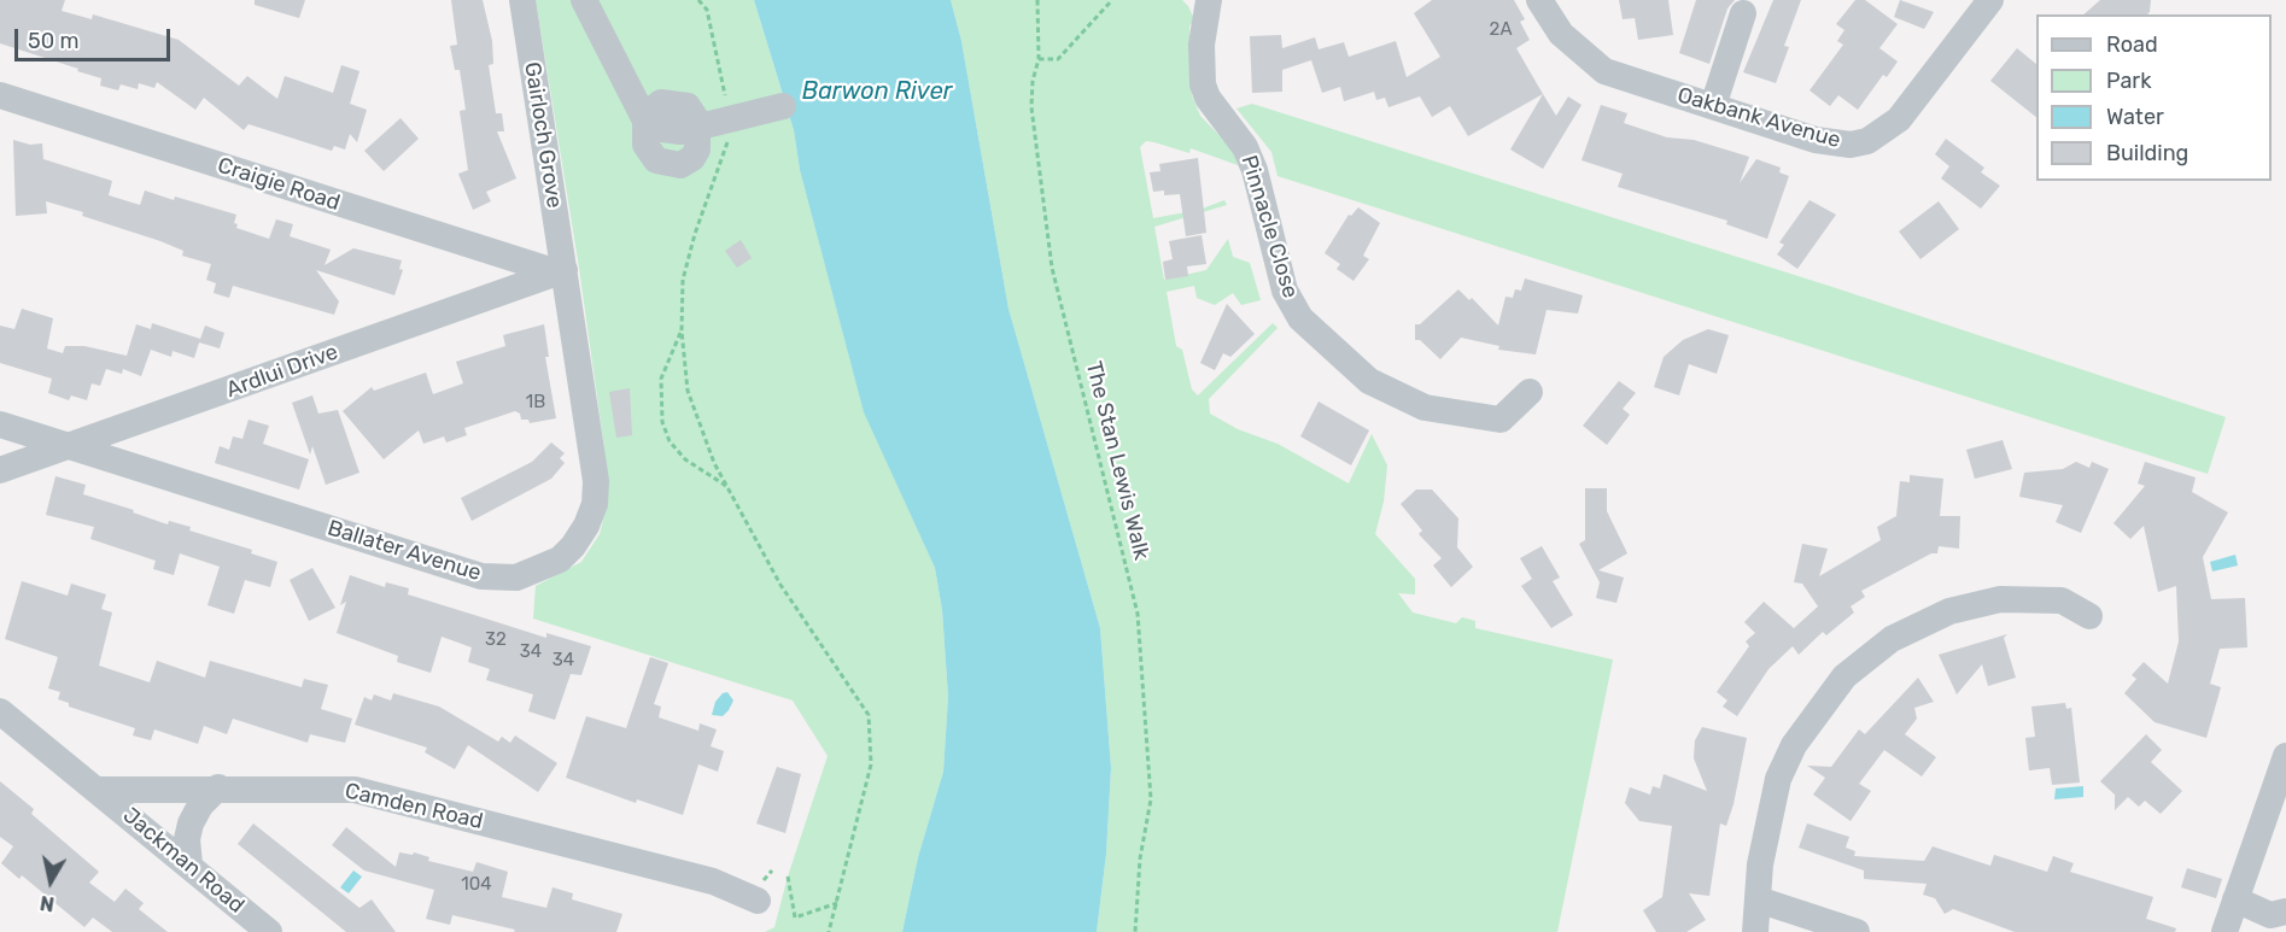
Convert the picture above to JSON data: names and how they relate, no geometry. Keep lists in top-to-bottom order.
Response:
{
  "streets": {
    "street": [
      "Oakbank Avenue",
      "Gairloch Grove",
      "Craigie Road",
      "Pinnacle Close",
      "Ardlui Drive",
      "Ballater Avenue",
      "Camden Road",
      "Jackman Road"
    ],
    "path": ["The Stan Lewis Walk"]
  },
  "crossings": [
    ["Gairloch Grove", "Craigie Road"],
    ["Gairloch Grove", "Ardlui Drive"],
    ["Gairloch Grove", "Ballater Avenue"],
    ["Craigie Road", "Ardlui Drive"],
    ["Craigie Road", "Ballater Avenue"],
    ["Ardlui Drive", "Ballater Avenue"],
    ["Camden Road", "Jackman Road"]
  ],
  "water": ["Barwon River"],
  "house_numbers": [
    "2A",
    "1B",
    "32",
    "34",
    "34",
    "104"
  ],
  "legend": [
    "Road",
    "Park",
    "Water",
    "Building"
  ],
  "scale_bar": "50 m",
  "north": "bottom"
}
